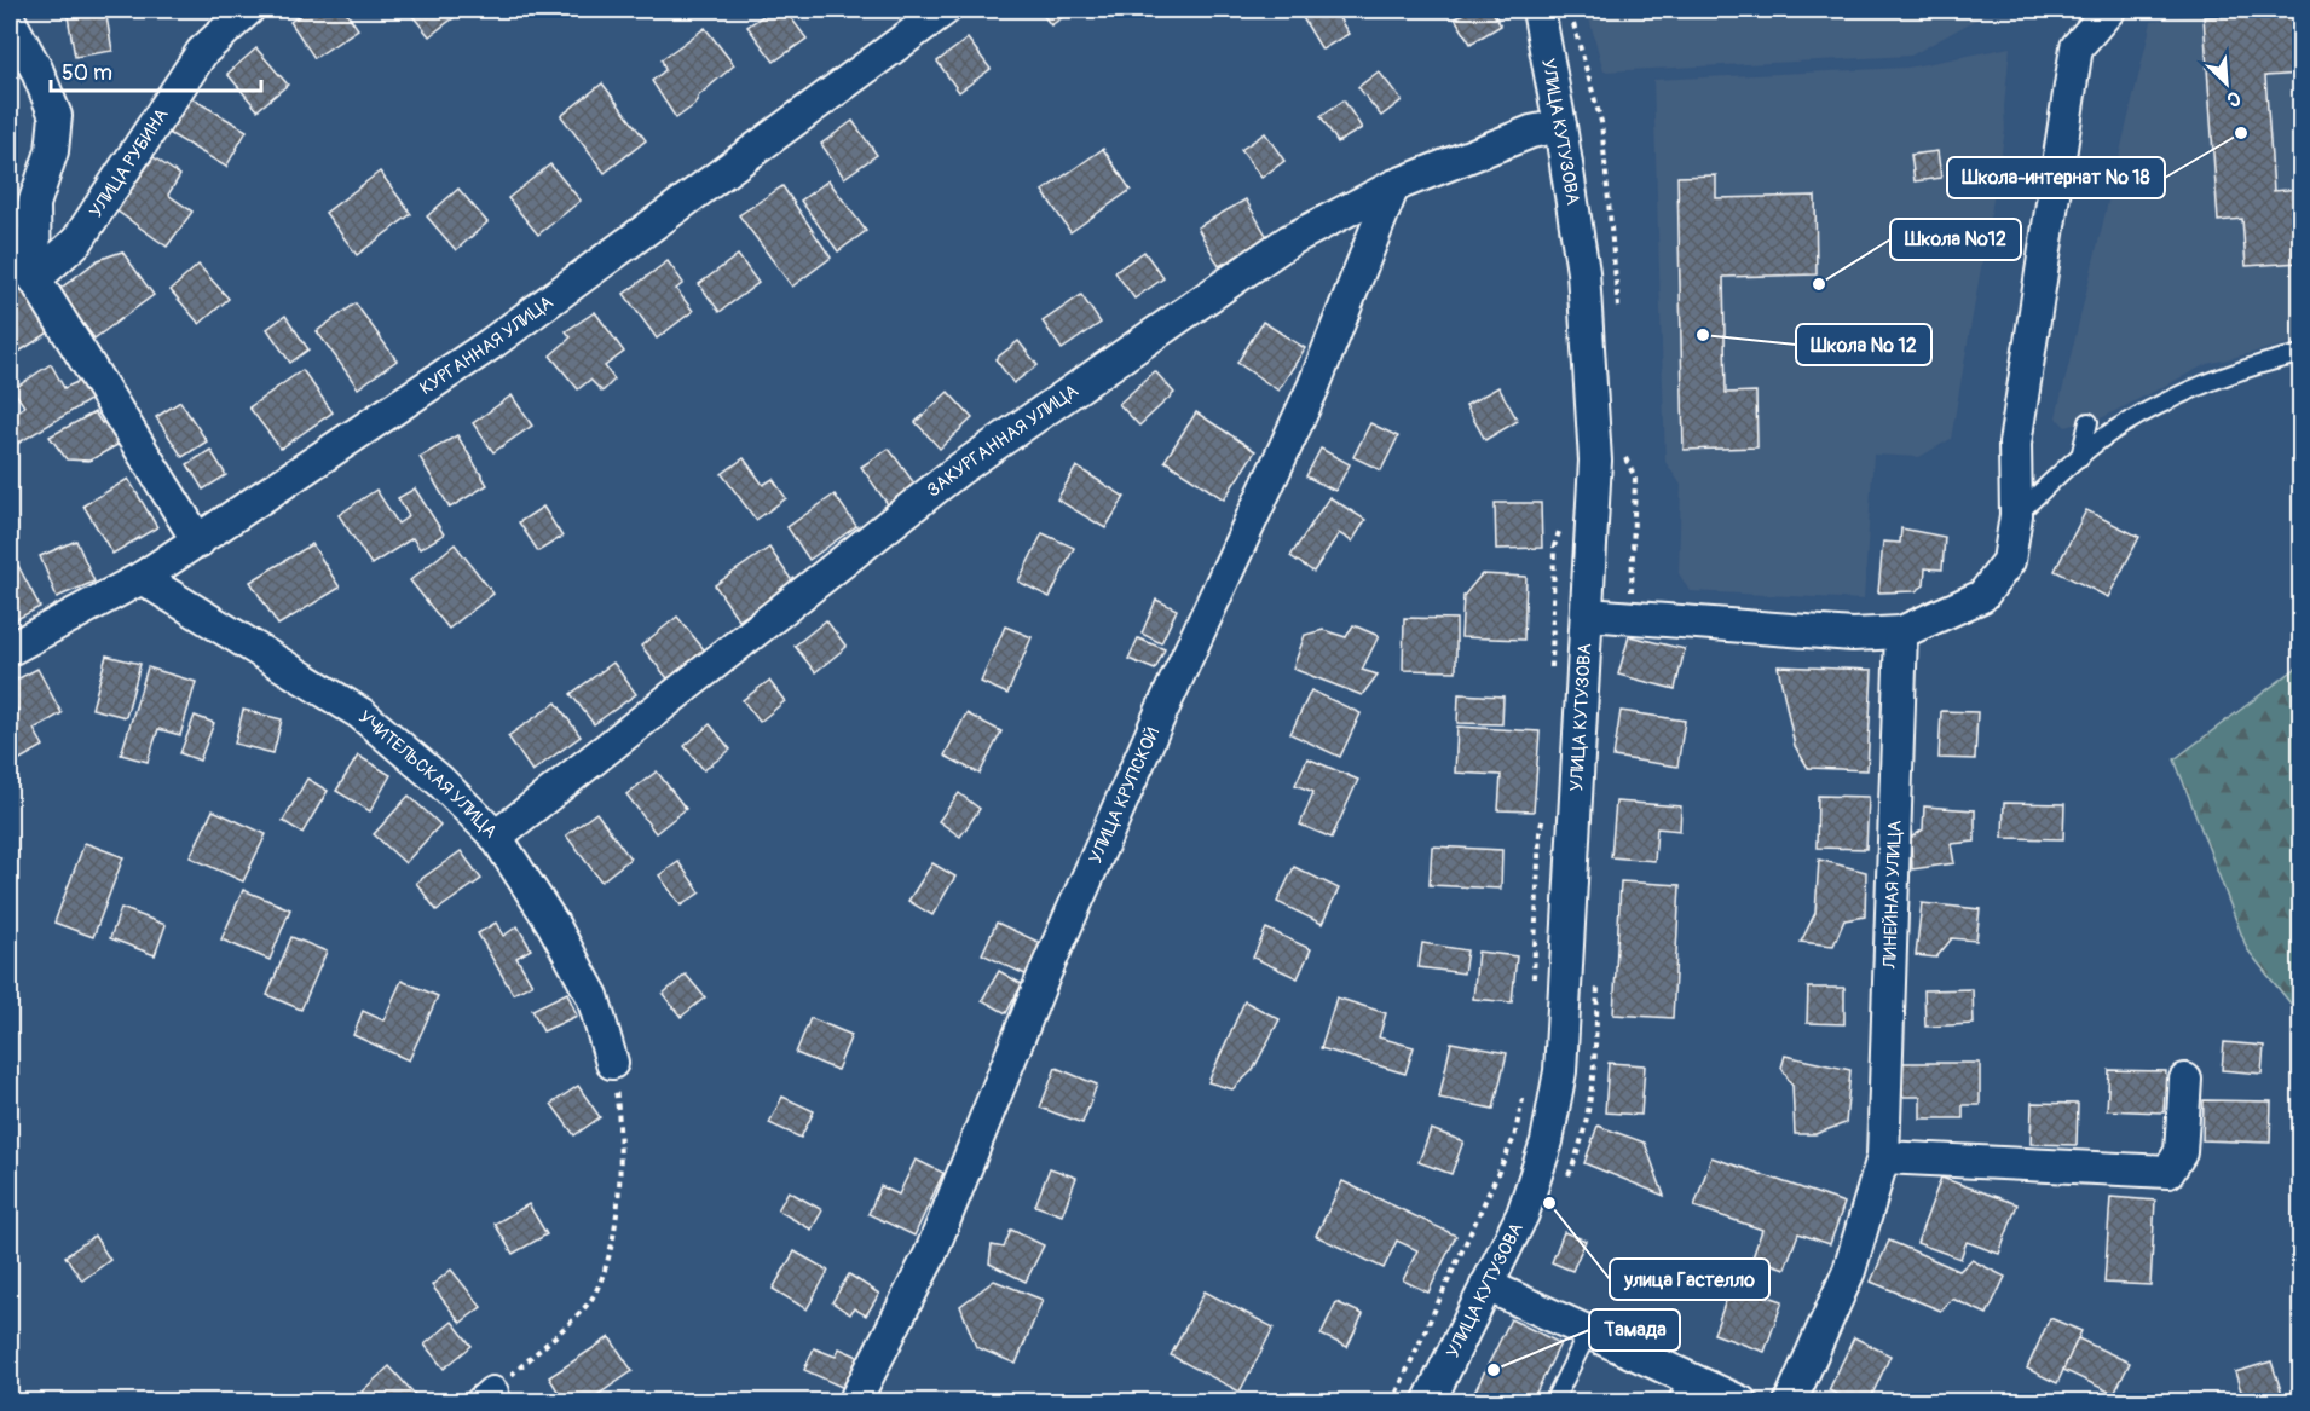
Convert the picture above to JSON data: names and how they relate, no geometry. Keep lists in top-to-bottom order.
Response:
{
  "streets": {
    "street": [
      "УЛИЦА КУТУЗОВА",
      "УЛИЦА РУБИНА",
      "КУРГАННАЯ УЛИЦА",
      "ЗАКУРГАННАЯ УЛИЦА",
      "УЧИТЕЛЬСКАЯ УЛИЦА",
      "УЛИЦА КРУПСКОЙ",
      "ЛИНЕЙНАЯ УЛИЦА"
    ]
  },
  "crossings": [
    ["УЛИЦА КУТУЗОВА", "ЗАКУРГАННАЯ УЛИЦА"],
    ["КУРГАННАЯ УЛИЦА", "УЧИТЕЛЬСКАЯ УЛИЦА"],
    ["ЗАКУРГАННАЯ УЛИЦА", "УЧИТЕЛЬСКАЯ УЛИЦА"],
    ["ЗАКУРГАННАЯ УЛИЦА", "УЛИЦА КРУПСКОЙ"]
  ],
  "places": [
    "Школа-интернат № 18",
    "Школа №12",
    "Школа № 12",
    "улица Гастелло",
    "Тамада"
  ],
  "scale_bar": "50 m",
  "north": "bottom right"
}
